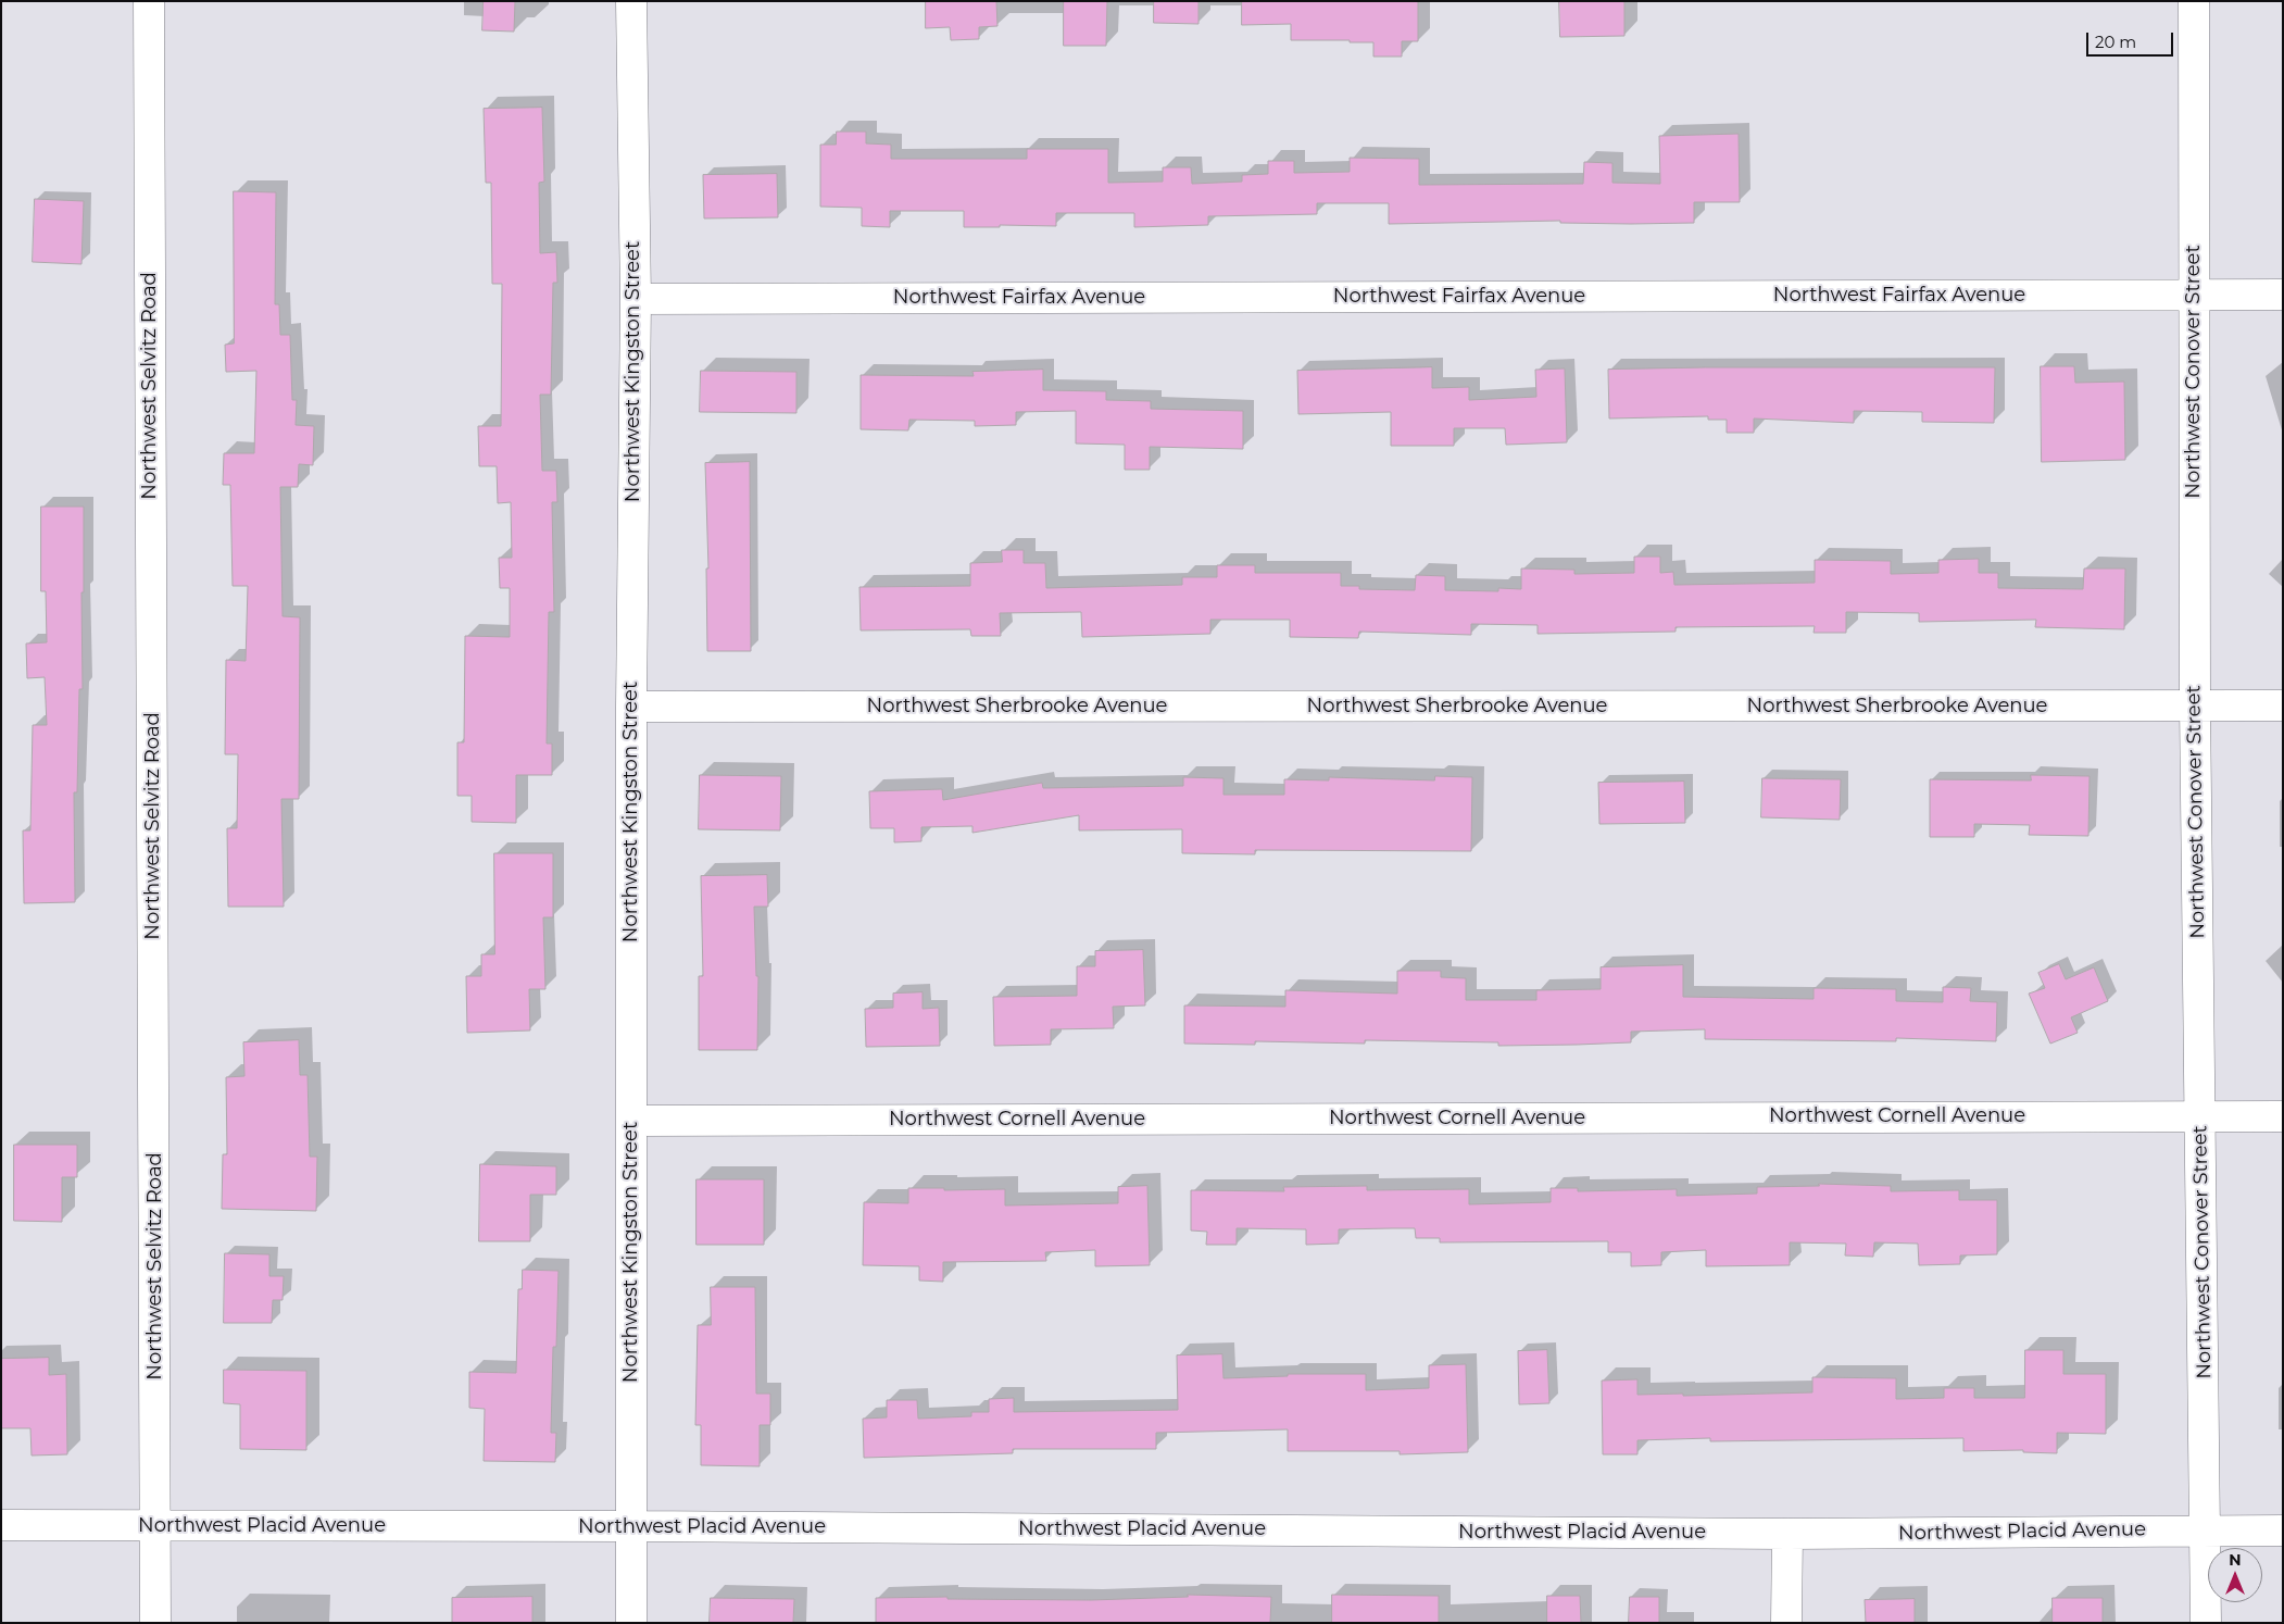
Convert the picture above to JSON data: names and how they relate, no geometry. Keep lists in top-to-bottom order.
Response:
{
  "streets": {
    "street": [
      "Northwest Fairfax Avenue",
      "Northwest Kingston Street",
      "Northwest Conover Street",
      "Northwest Selvitz Road",
      "Northwest Sherbrooke Avenue",
      "Northwest Cornell Avenue",
      "Northwest Placid Avenue"
    ]
  },
  "crossings": [
    ["Northwest Fairfax Avenue", "Northwest Kingston Street"],
    ["Northwest Fairfax Avenue", "Northwest Conover Street"],
    ["Northwest Kingston Street", "Northwest Sherbrooke Avenue"],
    ["Northwest Kingston Street", "Northwest Cornell Avenue"],
    ["Northwest Kingston Street", "Northwest Placid Avenue"],
    ["Northwest Conover Street", "Northwest Sherbrooke Avenue"],
    ["Northwest Conover Street", "Northwest Cornell Avenue"],
    ["Northwest Conover Street", "Northwest Placid Avenue"],
    ["Northwest Selvitz Road", "Northwest Placid Avenue"]
  ],
  "scale_bar": "20 m",
  "north": "top"
}
